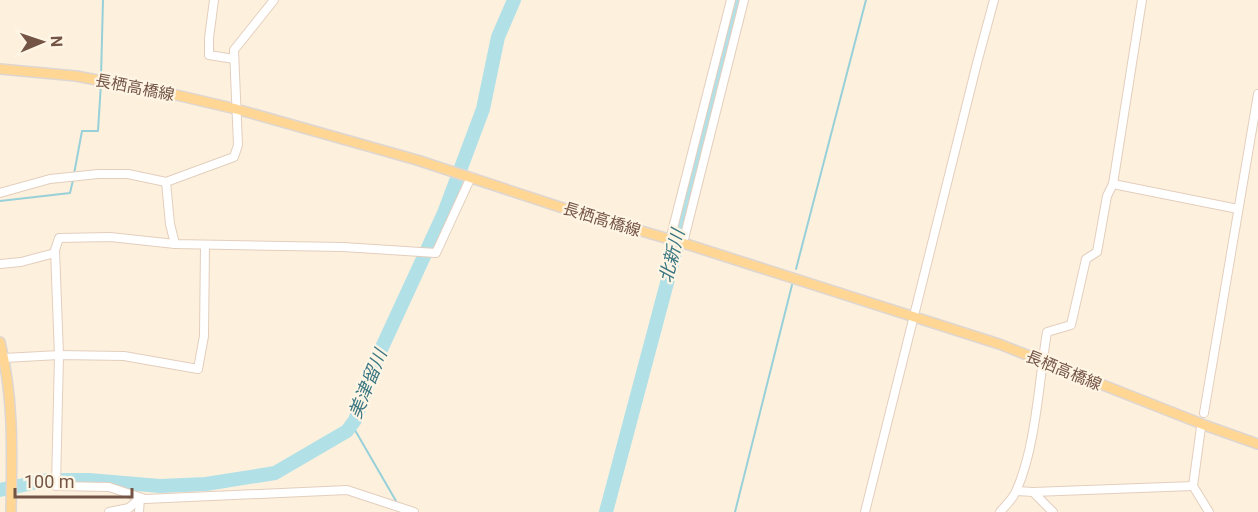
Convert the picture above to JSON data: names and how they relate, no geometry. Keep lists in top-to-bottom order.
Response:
{
  "streets": {
    "main road": ["長栖高橋線"]
  },
  "water": ["北新川", "美津留川"],
  "scale_bar": "100 m",
  "north": "right"
}
